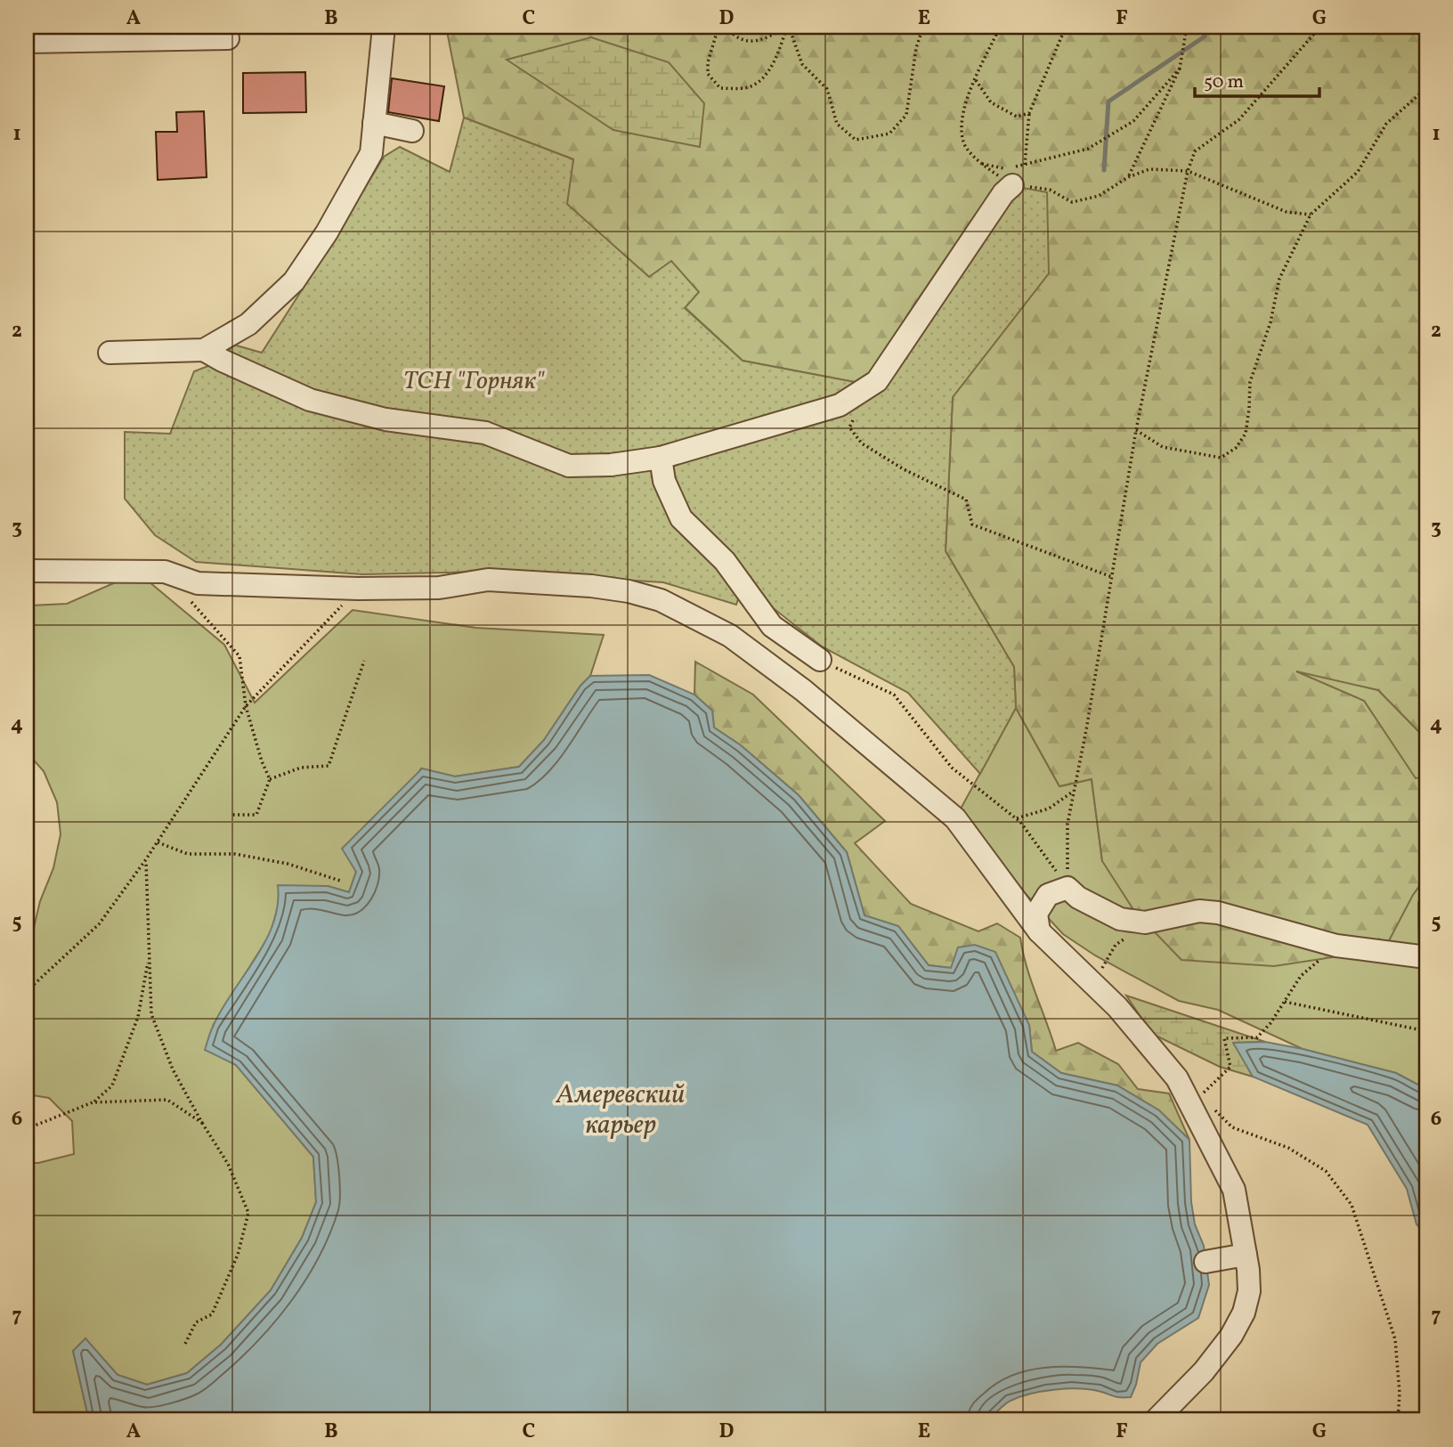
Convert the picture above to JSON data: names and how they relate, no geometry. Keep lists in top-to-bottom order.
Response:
{
  "water": ["Амеревский карьер"],
  "parks": ["ТСН \"Горняк\""],
  "scale_bar": "50 m",
  "grid": {
    "columns": [
      "A",
      "B",
      "C",
      "D",
      "E",
      "F",
      "G"
    ],
    "rows": [
      "1",
      "2",
      "3",
      "4",
      "5",
      "6",
      "7"
    ]
  }
}
